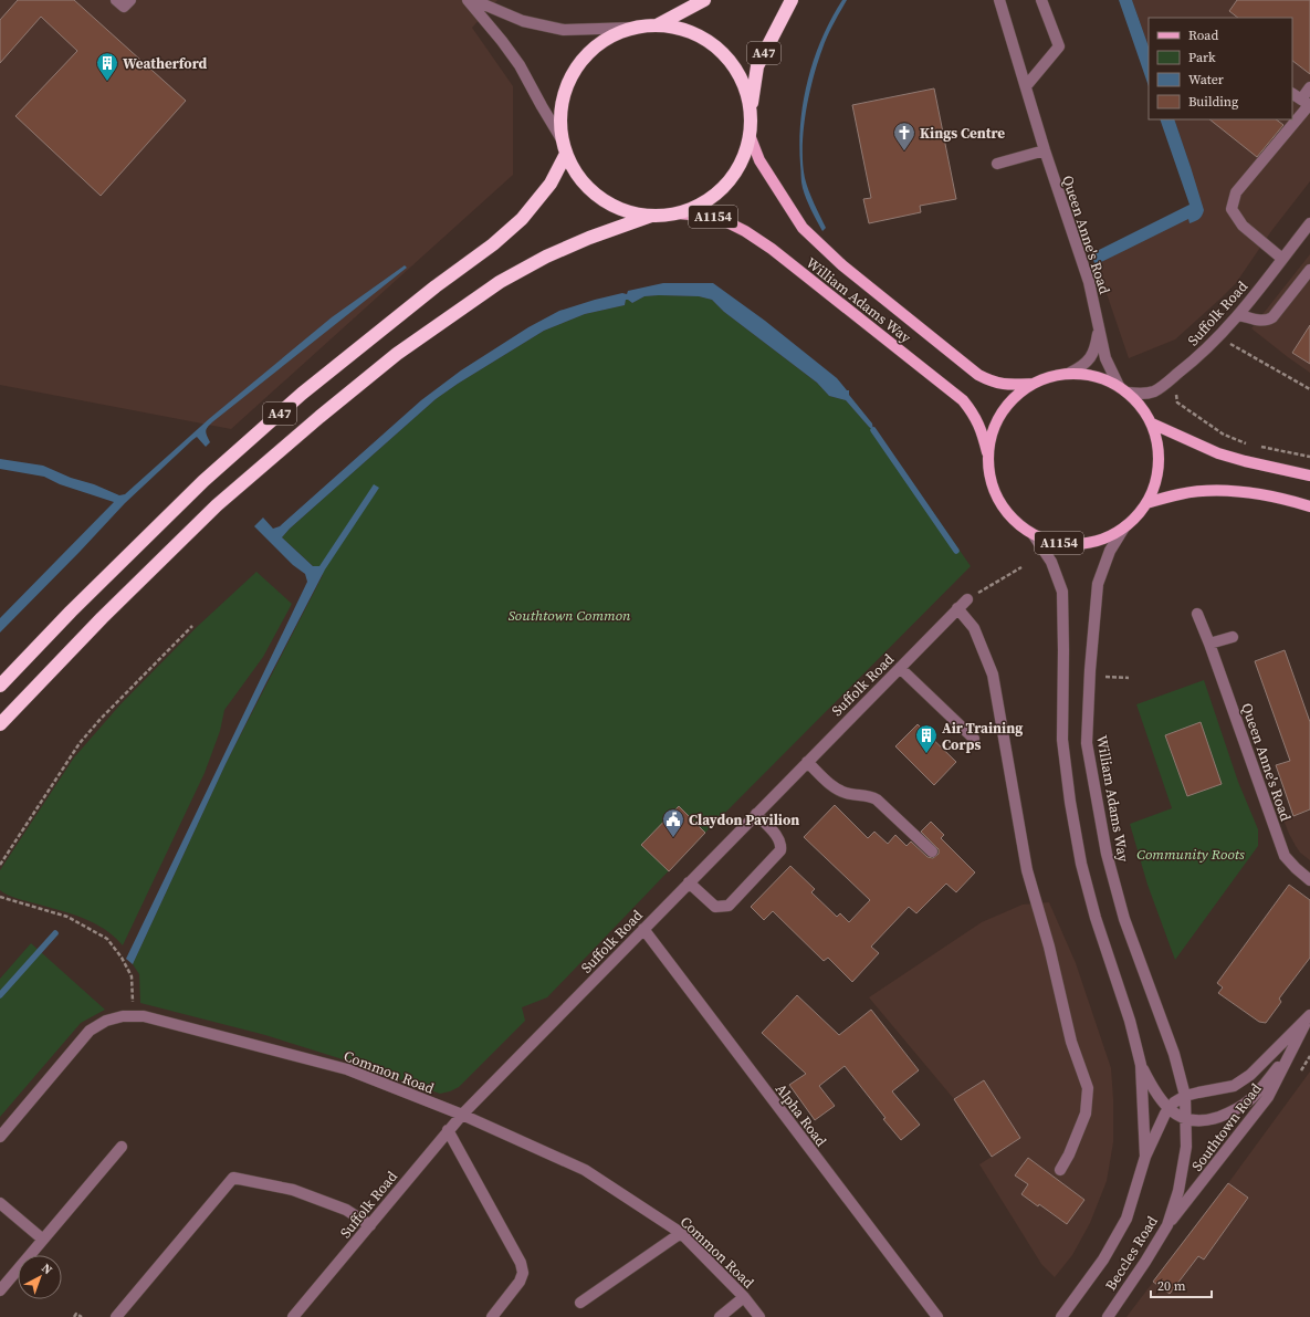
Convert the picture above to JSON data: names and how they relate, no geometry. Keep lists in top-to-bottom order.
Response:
{
  "streets": {
    "highway": ["A47"],
    "main road": ["A1154", "William Adams Way"],
    "street": [
      "Queen Anne's Road",
      "Suffolk Road",
      "Common Road",
      "Alpha Road",
      "Southtown Road",
      "Beccles Road"
    ]
  },
  "crossings": [
    ["A1154", "Queen Anne's Road"],
    ["A1154", "William Adams Way"],
    ["A1154", "Suffolk Road"],
    ["Queen Anne's Road", "Suffolk Road"],
    ["William Adams Way", "Southtown Road"],
    ["William Adams Way", "Beccles Road"],
    ["Suffolk Road", "Common Road"],
    ["Suffolk Road", "Alpha Road"],
    ["Southtown Road", "Beccles Road"]
  ],
  "parks": ["Southtown Common", "Community Roots"],
  "places": {
    "building": ["Weatherford", "Air Training Corps"],
    "church": ["Kings Centre"],
    "public building": ["Claydon Pavilion"]
  },
  "legend": [
    "Road",
    "Park",
    "Water",
    "Building"
  ],
  "scale_bar": "20 m",
  "north": "top right"
}
